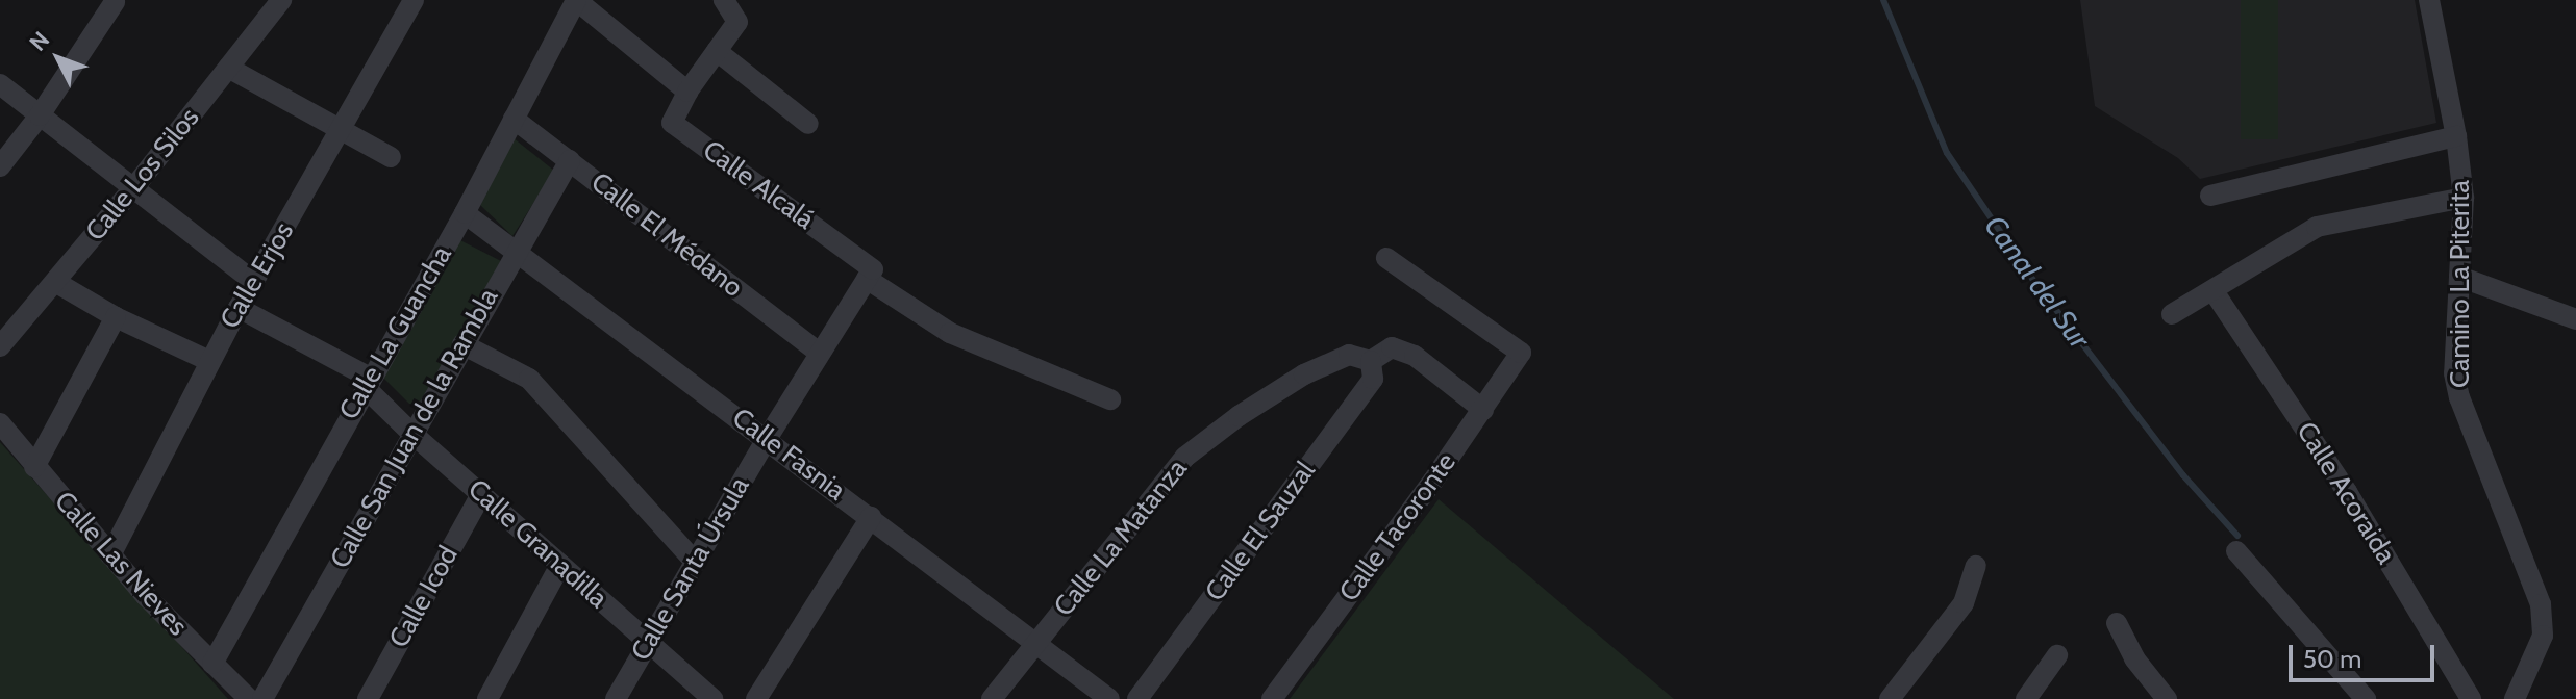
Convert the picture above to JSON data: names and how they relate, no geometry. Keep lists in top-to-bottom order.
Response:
{
  "streets": {
    "street": [
      "Calle Los Silos",
      "Calle Alcalá",
      "Calle El Médano",
      "Calle Erjos",
      "Camino La Piterita",
      "Calle La Guancha",
      "Calle San Juan de la Rambla",
      "Calle Fasnia",
      "Calle Acoraida",
      "Calle Tacoronte",
      "Calle El Sauzal",
      "Calle La Matanza",
      "Calle Granadilla",
      "Calle Las Nieves",
      "Calle Santa Úrsula",
      "Calle Icod"
    ]
  },
  "crossings": [
    ["Calle Alcalá", "Calle Santa Úrsula"],
    ["Calle El Médano", "Calle La Guancha"],
    ["Calle El Médano", "Calle San Juan de la Rambla"],
    ["Calle El Médano", "Calle Santa Úrsula"],
    ["Calle Erjos", "Calle Granadilla"],
    ["Calle Erjos", "Calle Las Nieves"],
    ["Calle La Guancha", "Calle Fasnia"],
    ["Calle La Guancha", "Calle Granadilla"],
    ["Calle La Guancha", "Calle Las Nieves"],
    ["Calle San Juan de la Rambla", "Calle Fasnia"],
    ["Calle San Juan de la Rambla", "Calle Granadilla"],
    ["Calle Fasnia", "Calle La Matanza"],
    ["Calle Fasnia", "Calle Santa Úrsula"],
    ["Calle Tacoronte", "Calle La Matanza"],
    ["Calle El Sauzal", "Calle La Matanza"],
    ["Calle Granadilla", "Calle Santa Úrsula"],
    ["Calle Granadilla", "Calle Icod"]
  ],
  "water": ["Canal del Sur"],
  "scale_bar": "50 m",
  "north": "top left"
}
